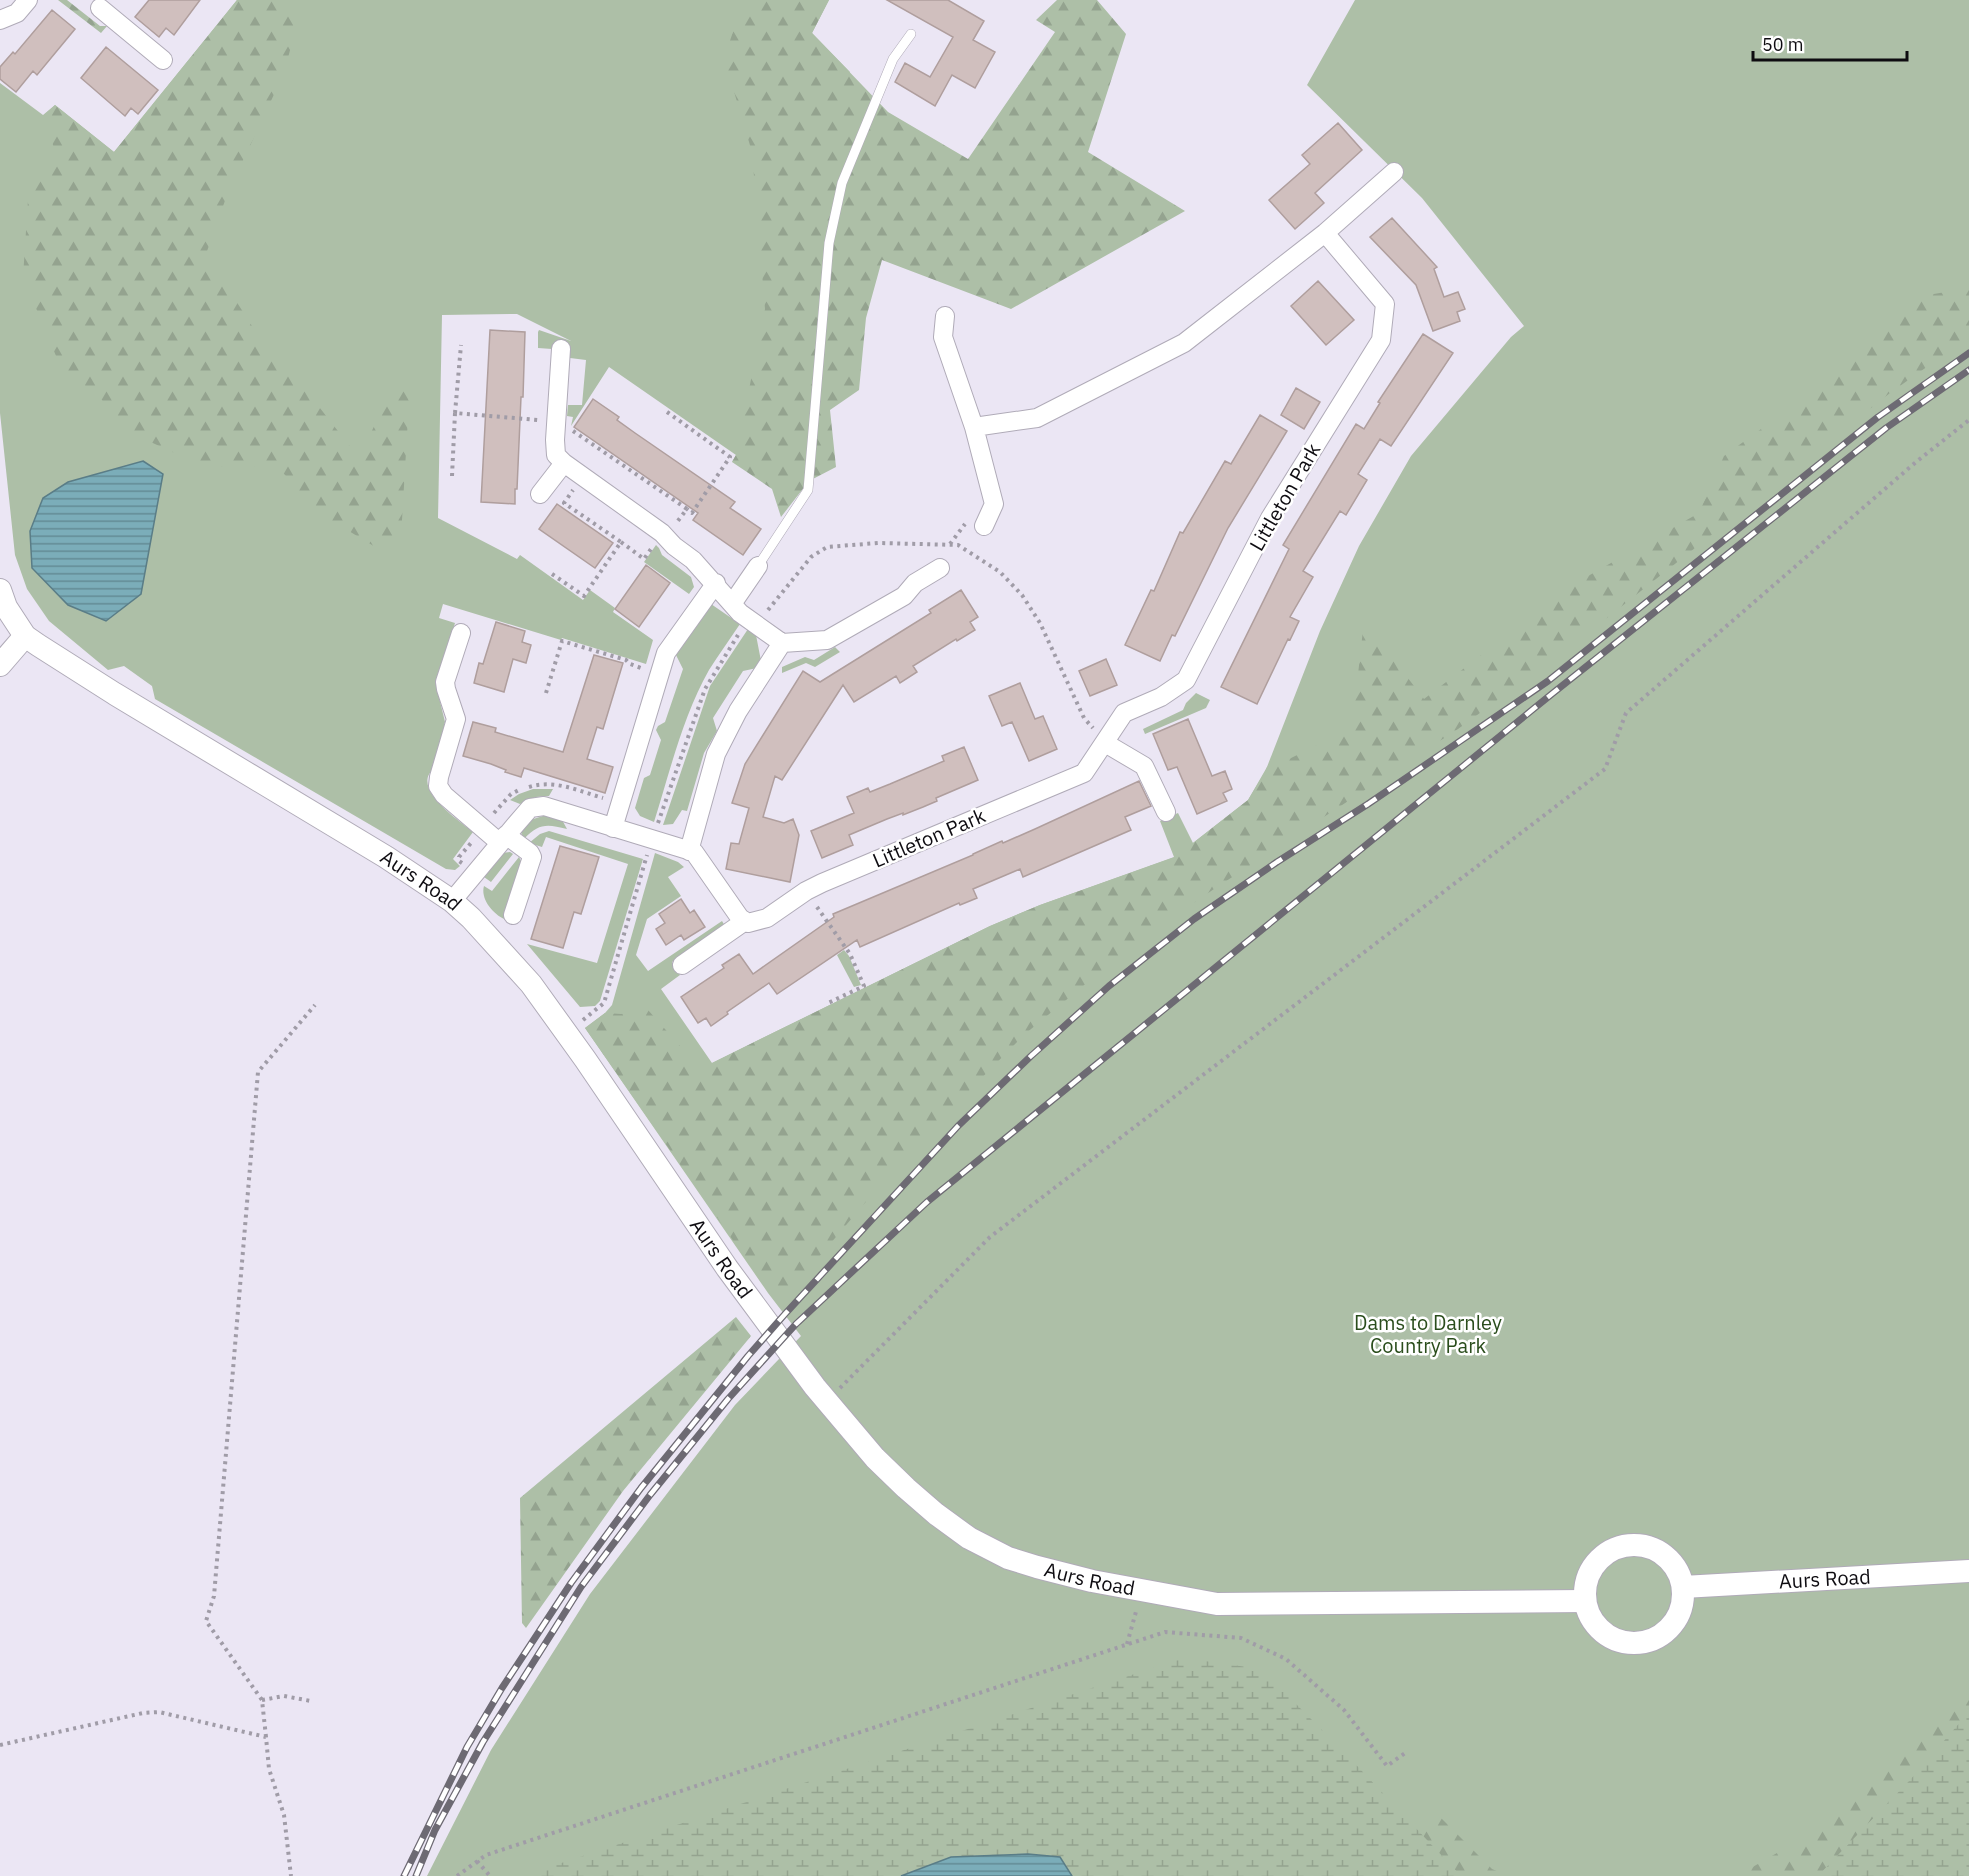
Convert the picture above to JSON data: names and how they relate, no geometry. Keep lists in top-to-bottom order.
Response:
{
  "streets": {
    "street": ["Littleton Park", "Aurs Road"]
  },
  "parks": ["Dams to Darnley Country Park"],
  "scale_bar": "50 m"
}
